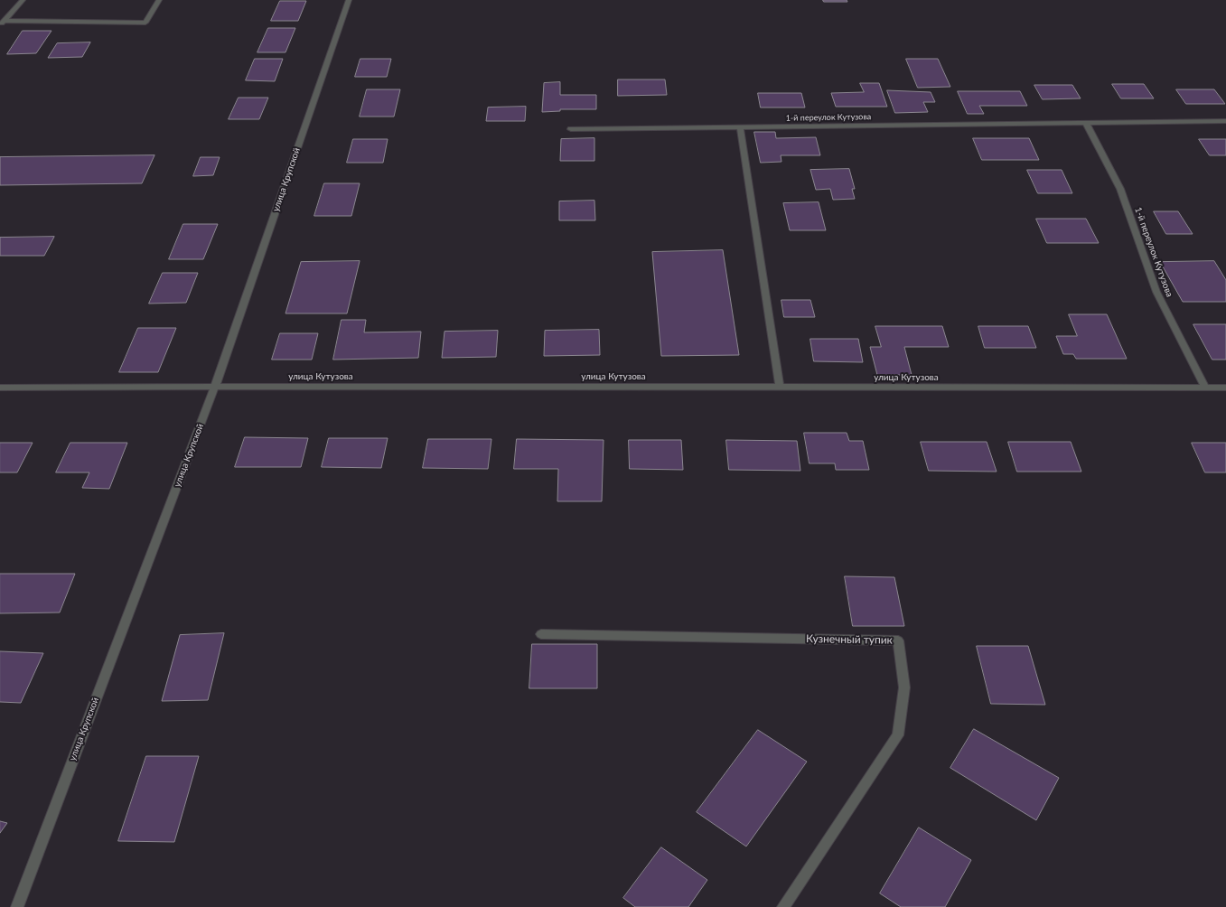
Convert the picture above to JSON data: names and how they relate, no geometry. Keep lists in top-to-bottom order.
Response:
{
  "streets": {
    "street": [
      "1-й переулок Кутузова",
      "улица Крупской",
      "улица Кутузова",
      "Кузнечный тупик"
    ]
  },
  "crossings": [
    ["1-й переулок Кутузова", "улица Кутузова"],
    ["улица Крупской", "улица Кутузова"]
  ]
}
